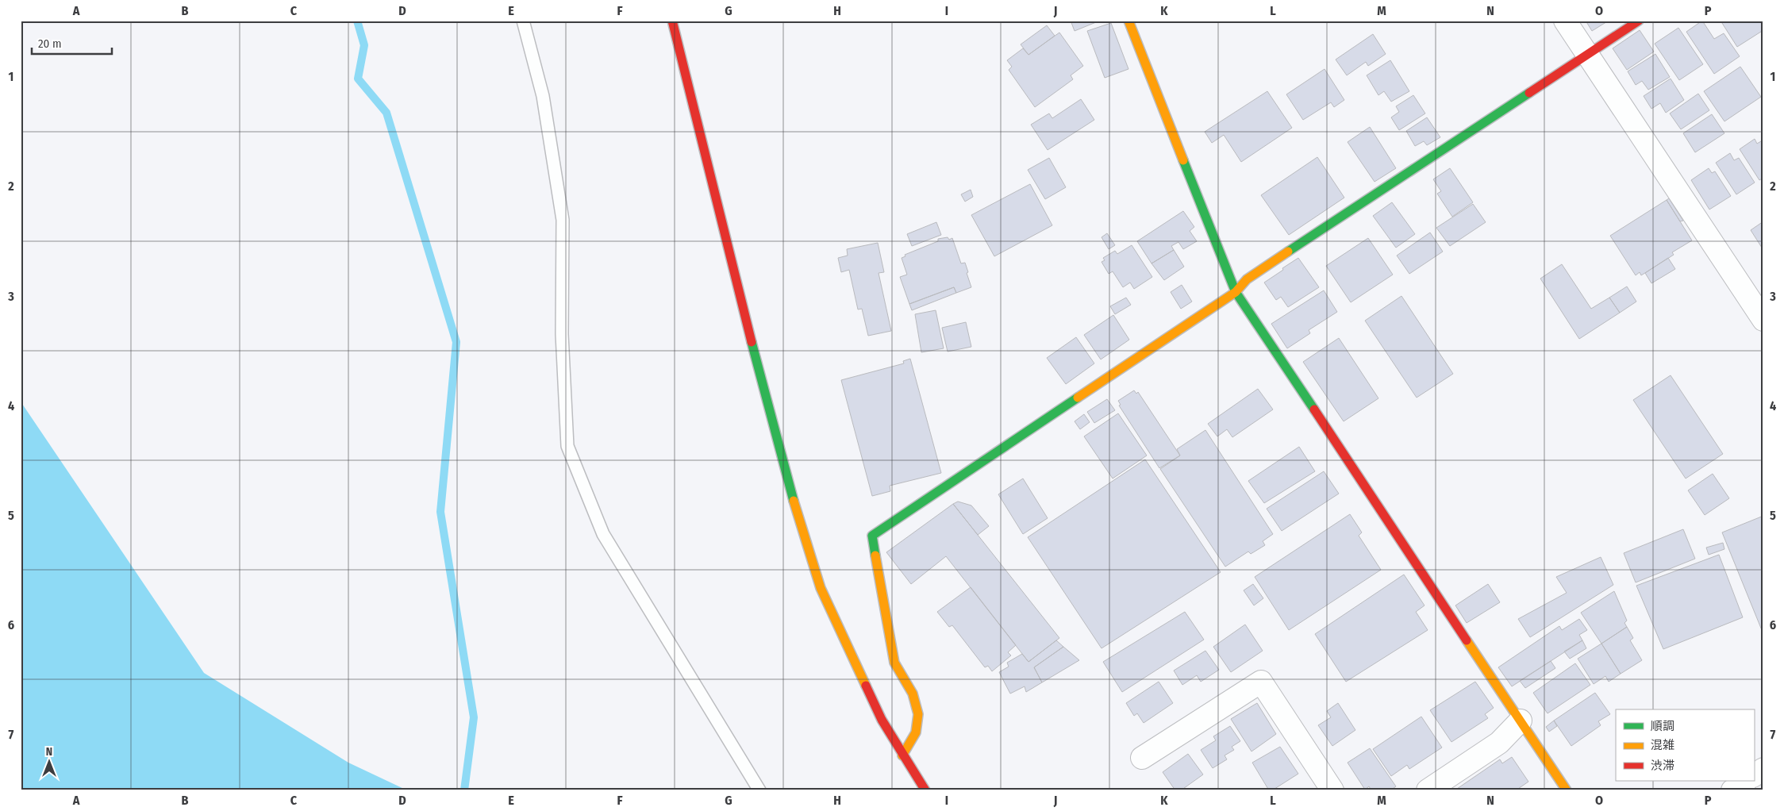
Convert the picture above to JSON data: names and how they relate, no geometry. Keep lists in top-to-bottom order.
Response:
{
  "legend": ["順調", "混雑", "渋滞"],
  "scale_bar": "20 m",
  "north": "top",
  "grid": {
    "columns": [
      "A",
      "B",
      "C",
      "D",
      "E",
      "F",
      "G",
      "H",
      "I",
      "J",
      "K",
      "L",
      "M",
      "N",
      "O",
      "P"
    ],
    "rows": [
      "1",
      "2",
      "3",
      "4",
      "5",
      "6",
      "7"
    ]
  }
}
